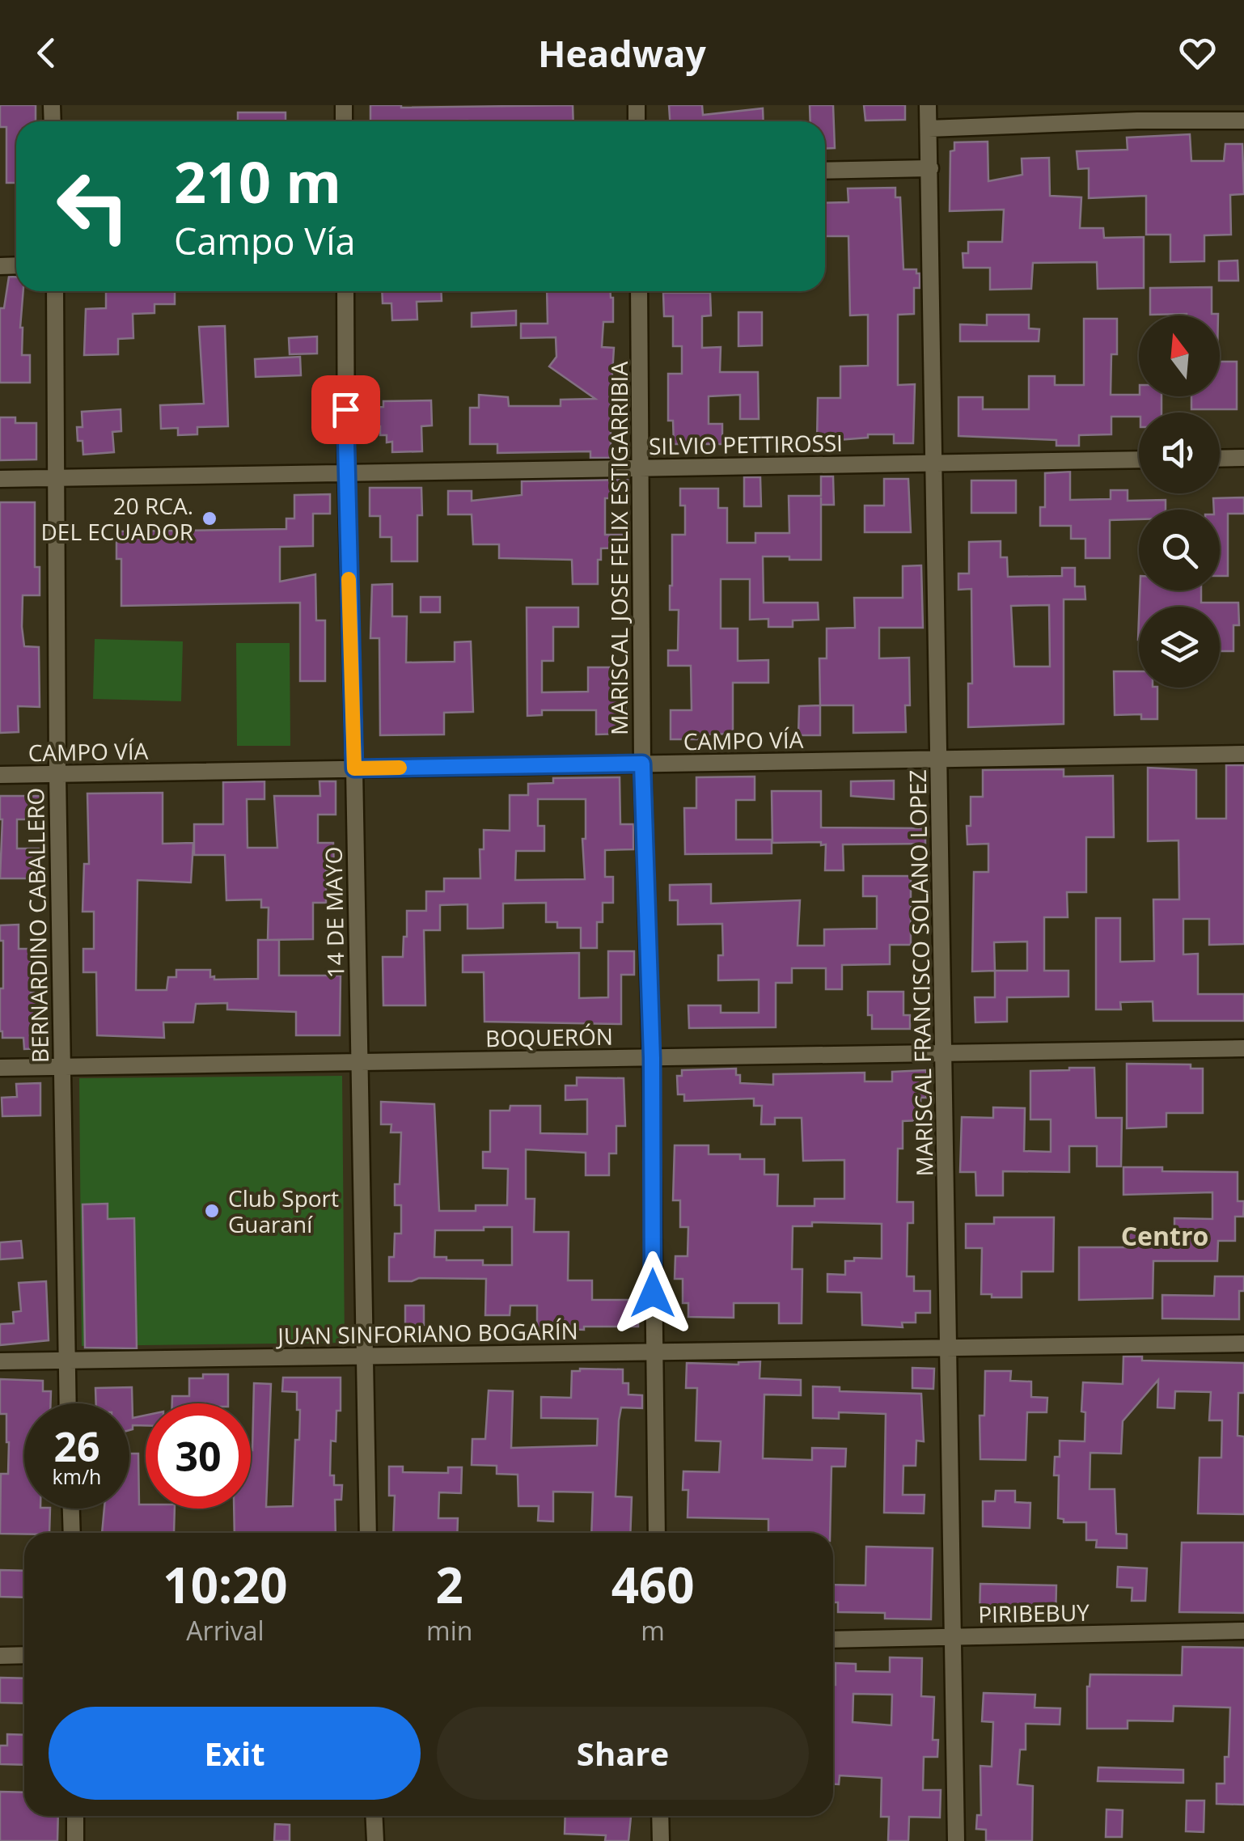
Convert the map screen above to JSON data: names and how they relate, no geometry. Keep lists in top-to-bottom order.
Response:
{
  "streets": {
    "street": [
      "SILVIO PETTIROSSI",
      "MARISCAL JOSE FELIX ESTIGARRIBIA",
      "CAMPO VÍA",
      "14 DE MAYO",
      "BERNARDINO CABALLERO",
      "MARISCAL FRANCISCO SOLANO LOPEZ",
      "BOQUERÓN",
      "JUAN SINFORIANO BOGARÍN",
      "PIRIBEBUY"
    ]
  },
  "crossings": [
    ["SILVIO PETTIROSSI", "MARISCAL JOSE FELIX ESTIGARRIBIA"],
    ["SILVIO PETTIROSSI", "14 DE MAYO"],
    ["SILVIO PETTIROSSI", "BERNARDINO CABALLERO"],
    ["SILVIO PETTIROSSI", "MARISCAL FRANCISCO SOLANO LOPEZ"],
    ["MARISCAL JOSE FELIX ESTIGARRIBIA", "CAMPO VÍA"],
    ["MARISCAL JOSE FELIX ESTIGARRIBIA", "BOQUERÓN"],
    ["MARISCAL JOSE FELIX ESTIGARRIBIA", "JUAN SINFORIANO BOGARÍN"],
    ["CAMPO VÍA", "14 DE MAYO"],
    ["CAMPO VÍA", "BERNARDINO CABALLERO"],
    ["CAMPO VÍA", "MARISCAL FRANCISCO SOLANO LOPEZ"],
    ["14 DE MAYO", "BOQUERÓN"],
    ["14 DE MAYO", "JUAN SINFORIANO BOGARÍN"],
    ["BERNARDINO CABALLERO", "BOQUERÓN"],
    ["BERNARDINO CABALLERO", "JUAN SINFORIANO BOGARÍN"],
    ["MARISCAL FRANCISCO SOLANO LOPEZ", "BOQUERÓN"],
    ["MARISCAL FRANCISCO SOLANO LOPEZ", "JUAN SINFORIANO BOGARÍN"],
    ["MARISCAL FRANCISCO SOLANO LOPEZ", "PIRIBEBUY"]
  ],
  "districts": ["Centro"],
  "places": ["20 RCA. DEL ECUADOR", "Club Sport Guaraní"],
  "north": "top",
  "page": {
    "header": "Headway",
    "turn": ["210 m", "Campo Vía"],
    "speed": "26 km/h",
    "limit": "30",
    "eta": [
      "10:20",
      "Arrival",
      "2",
      "min",
      "460",
      "m"
    ],
    "buttons": ["Exit", "Share"]
  }
}
